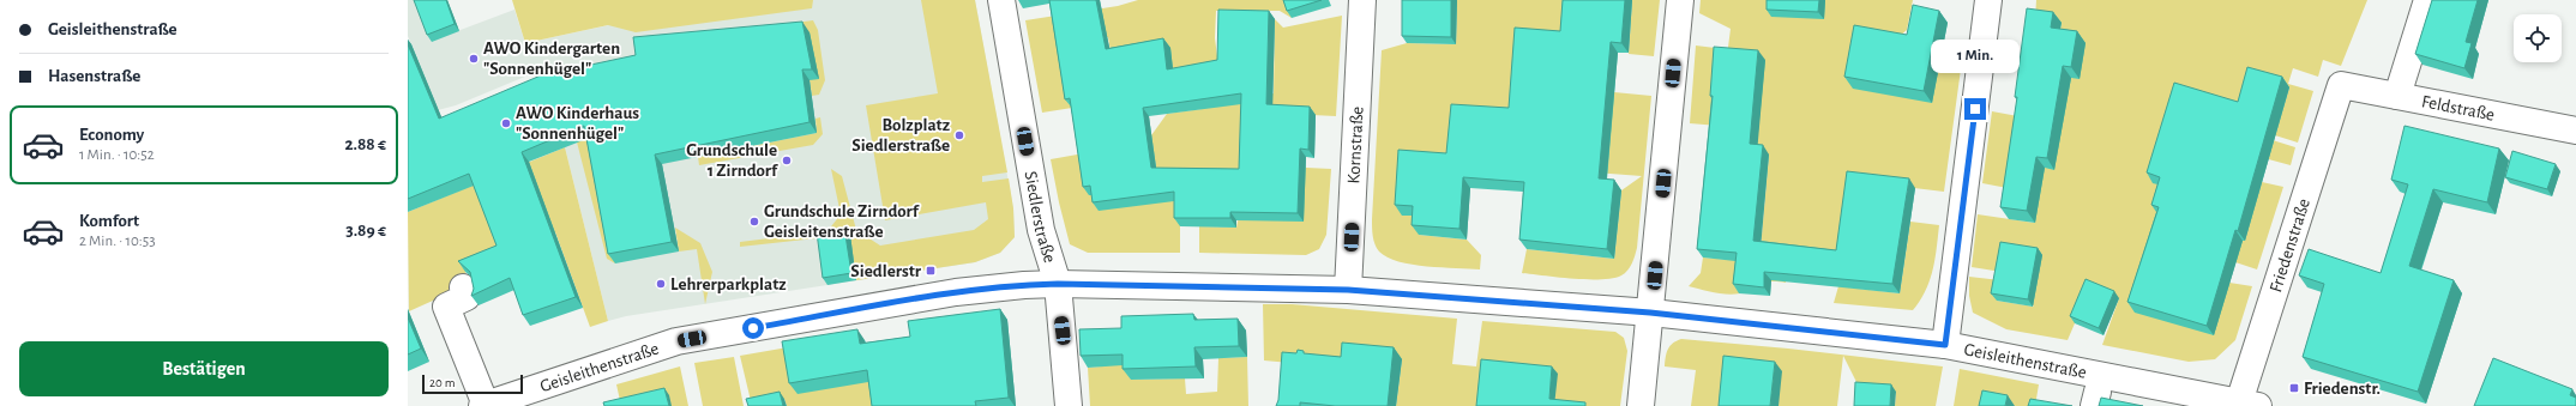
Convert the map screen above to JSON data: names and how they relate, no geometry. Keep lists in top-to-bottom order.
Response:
{
  "streets": {
    "street": [
      "Feldstraße",
      "Kornstraße",
      "Siedlerstraße",
      "Friedenstraße",
      "Geisleithenstraße"
    ]
  },
  "crossings": [
    ["Feldstraße", "Friedenstraße"],
    ["Kornstraße", "Geisleithenstraße"],
    ["Siedlerstraße", "Geisleithenstraße"],
    ["Friedenstraße", "Geisleithenstraße"]
  ],
  "places": {
    "other": [
      "AWO Kindergarten \"Sonnenhügel\"",
      "AWO Kinderhaus \"Sonnenhügel\"",
      "Bolzplatz Siedlerstraße",
      "Grundschule 1 Zirndorf",
      "Grundschule Zirndorf Geisleitenstraße",
      "Lehrerparkplatz"
    ],
    "transit": ["Siedlerstr", "Friedenstr."]
  },
  "scale_bar": "20 m",
  "page": {
    "banner": ["Geisleithenstraße", "Hasenstraße"],
    "bubble": "1 Min.",
    "list": [
      {
        "name": "Economy",
        "note": "1 Min. · 10:52",
        "value": "2.88 €"
      },
      {
        "name": "Komfort",
        "note": "2 Min. · 10:53",
        "value": "3.89 €"
      }
    ],
    "buttons": "Bestätigen",
    "scale": "20 m"
  }
}
